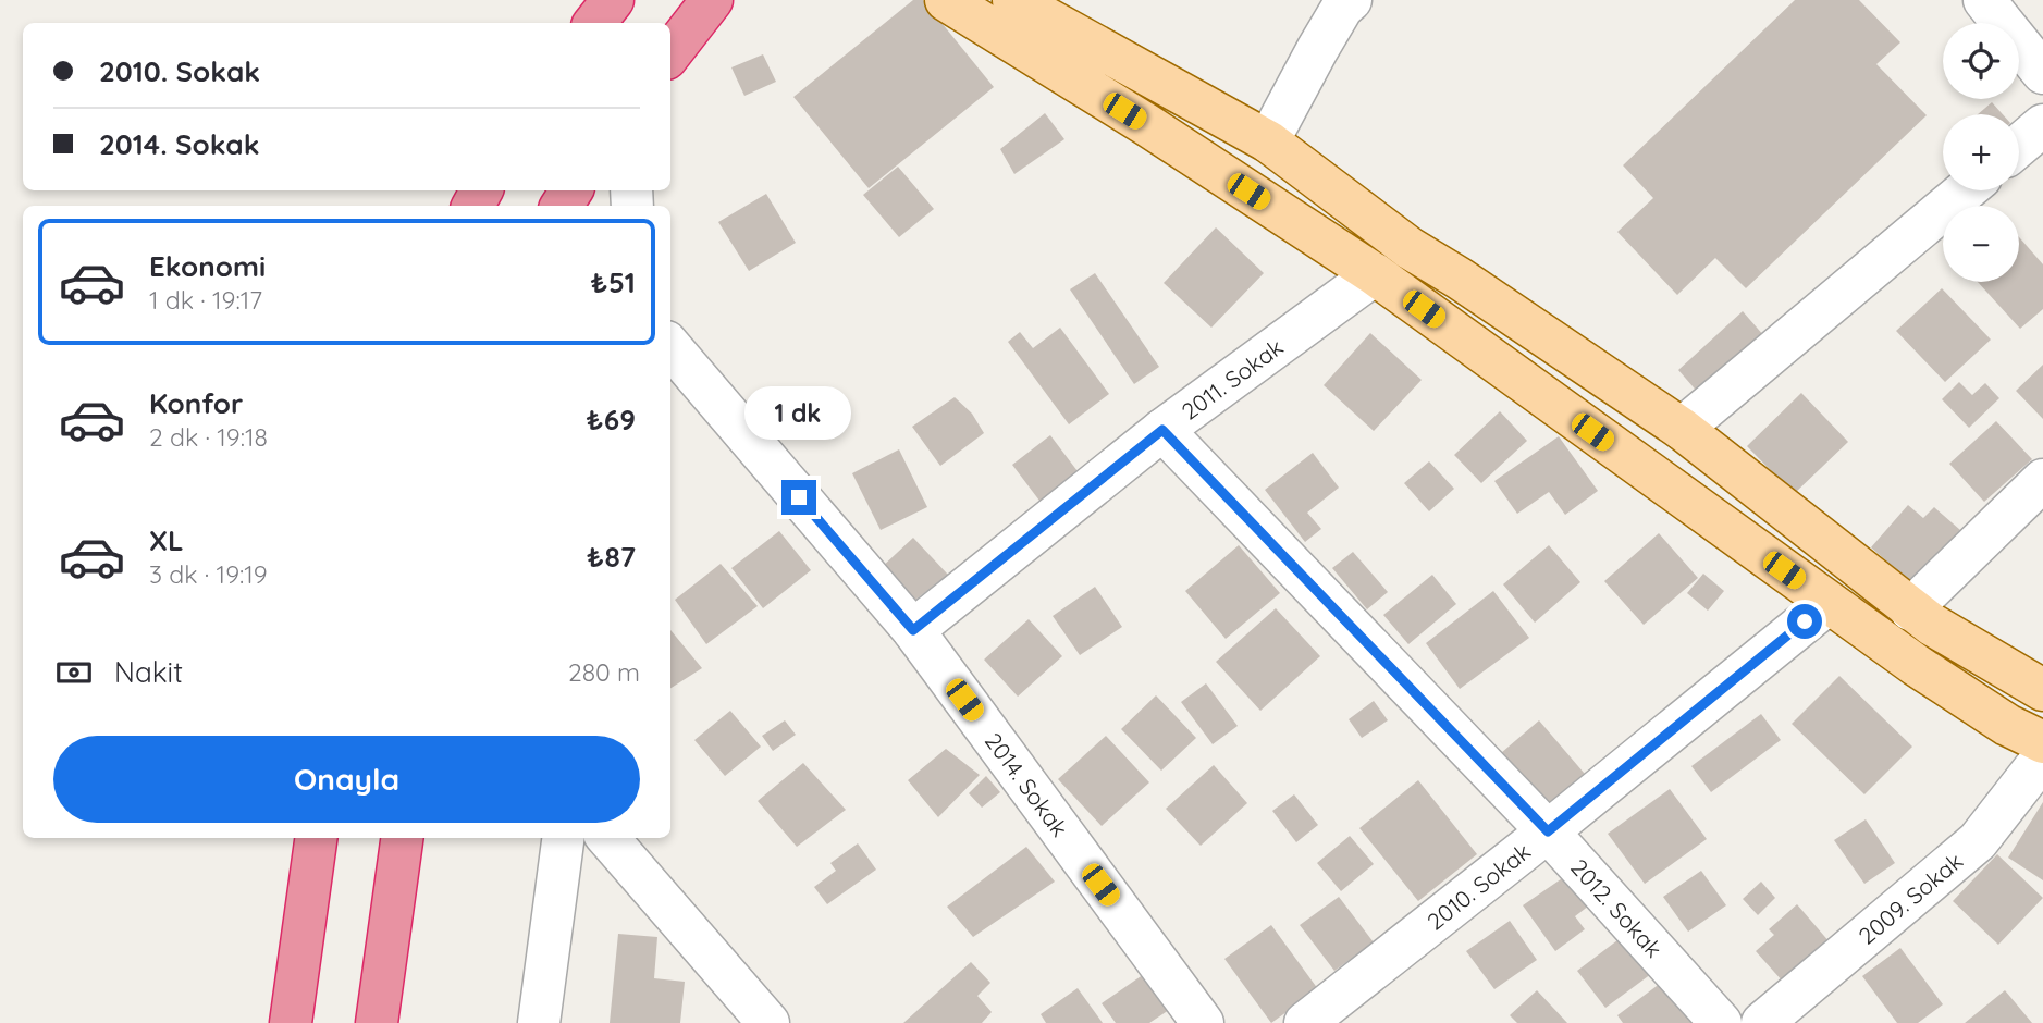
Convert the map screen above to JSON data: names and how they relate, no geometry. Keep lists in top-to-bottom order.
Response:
{
  "streets": {
    "street": [
      "2011. Sokak",
      "2014. Sokak",
      "2010. Sokak",
      "2009. Sokak",
      "2012. Sokak"
    ]
  },
  "crossings": [
    ["2011. Sokak", "2014. Sokak"],
    ["2011. Sokak", "2012. Sokak"],
    ["2010. Sokak", "2012. Sokak"]
  ],
  "page": {
    "map_buttons": ["+", "−"],
    "banner": ["2010. Sokak", "2014. Sokak"],
    "list": [
      {
        "name": "Ekonomi",
        "note": "1 dk · 19:17",
        "value": "₺51"
      },
      {
        "name": "Konfor",
        "note": "2 dk · 19:18",
        "value": "₺69"
      },
      {
        "name": "XL",
        "note": "3 dk · 19:19",
        "value": "₺87"
      }
    ],
    "bubble": "1 dk",
    "pay": ["Nakit", "280 m"],
    "buttons": "Onayla"
  }
}
